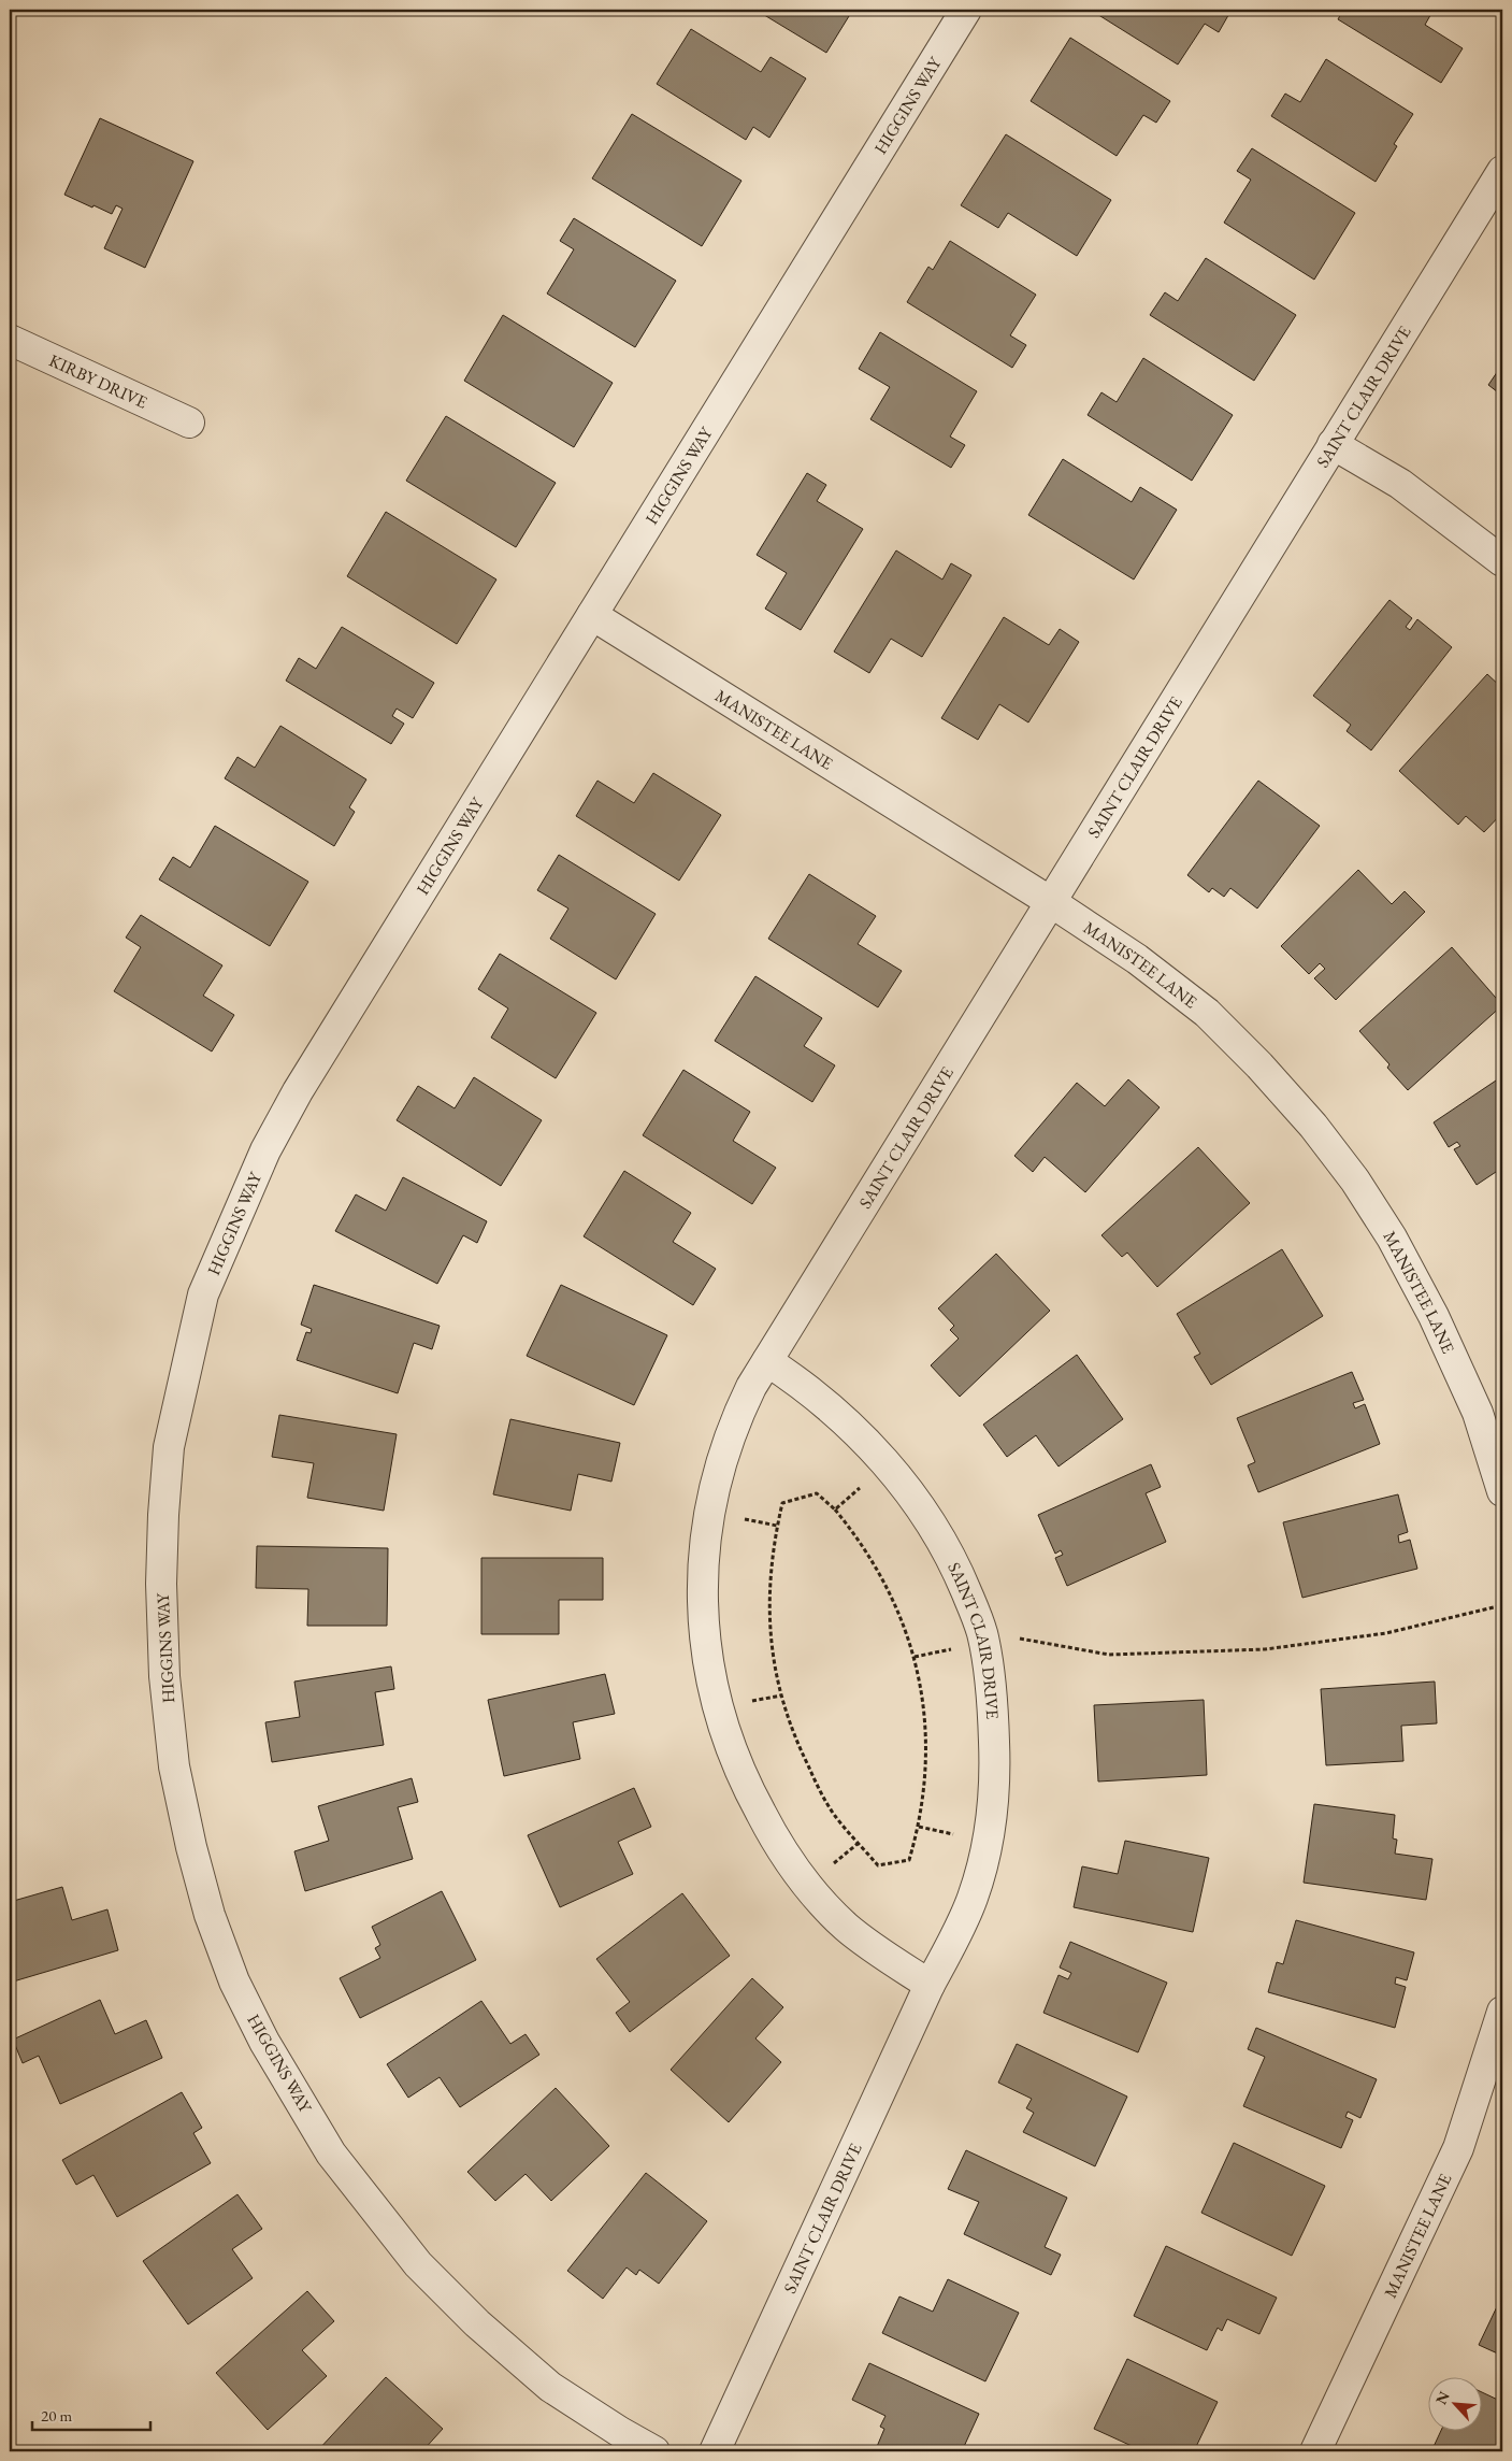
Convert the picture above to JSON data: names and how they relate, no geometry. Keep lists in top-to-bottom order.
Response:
{
  "streets": {
    "street": [
      "HIGGINS WAY",
      "KIRBY DRIVE",
      "SAINT CLAIR DRIVE",
      "MANISTEE LANE"
    ]
  },
  "crossings": [
    ["HIGGINS WAY", "MANISTEE LANE"],
    ["SAINT CLAIR DRIVE", "MANISTEE LANE"]
  ],
  "scale_bar": "20 m",
  "north": "top left"
}
